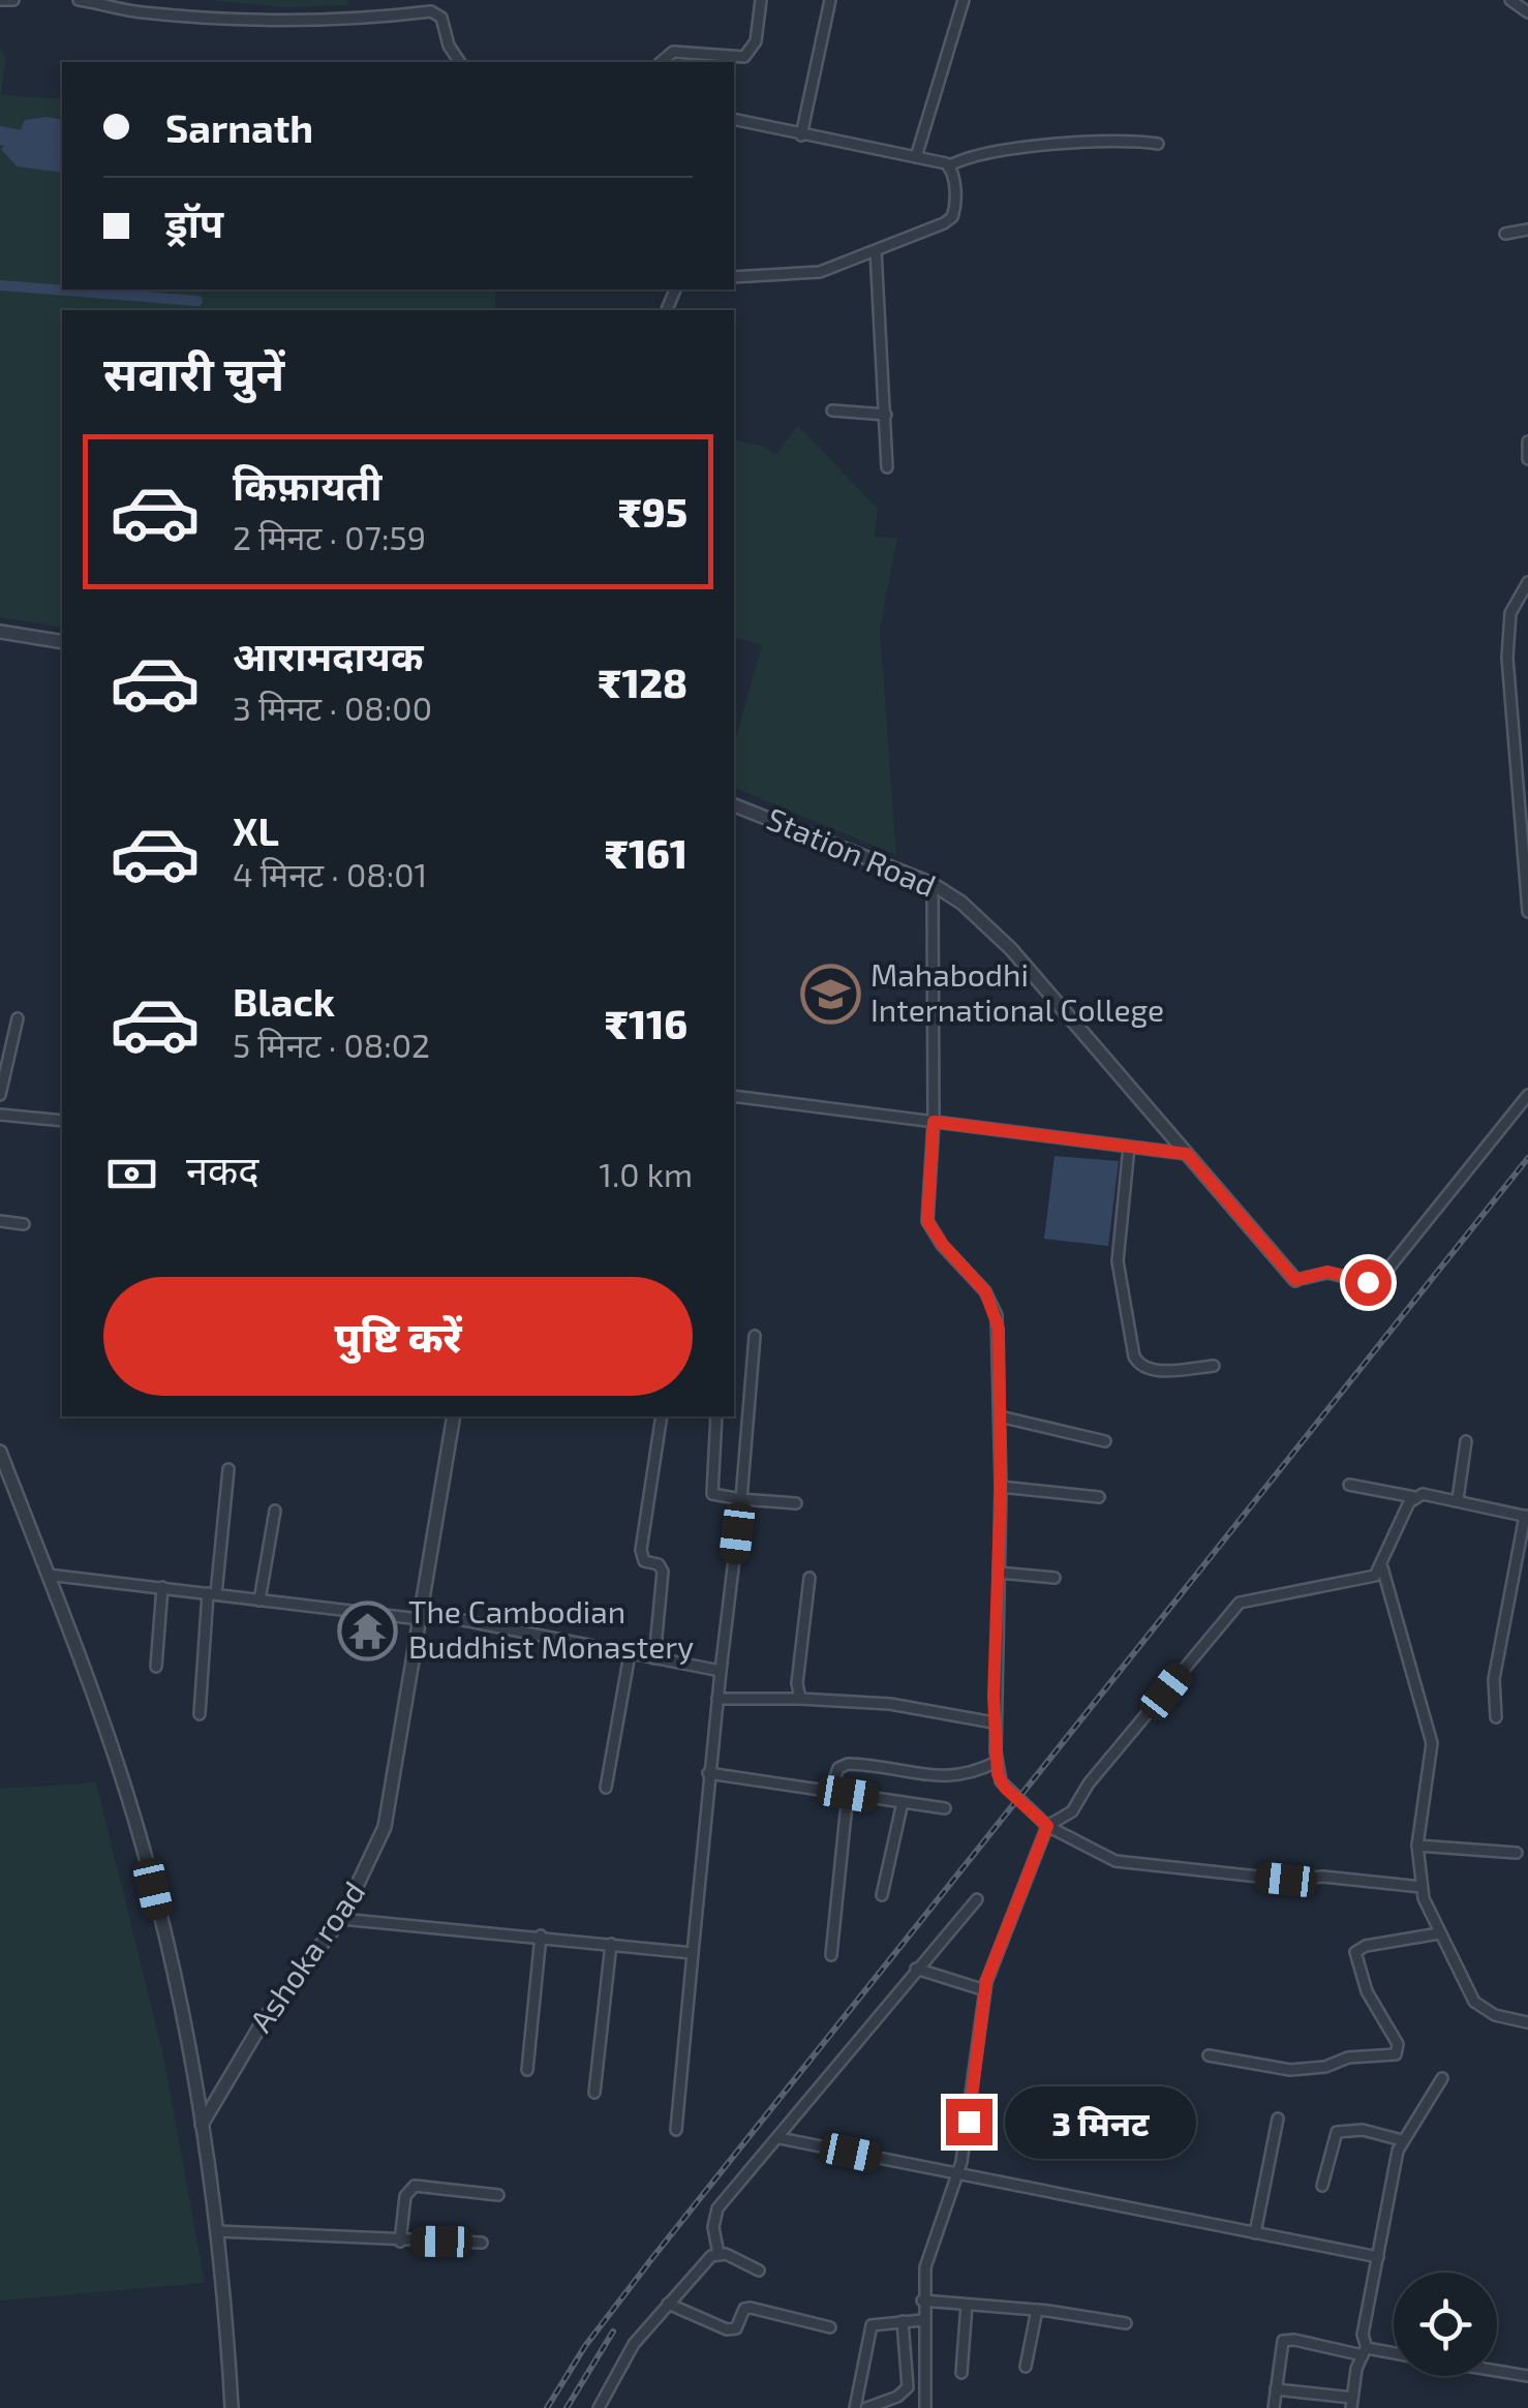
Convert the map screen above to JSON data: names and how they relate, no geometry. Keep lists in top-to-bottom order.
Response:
{
  "streets": {
    "street": ["Station Road", "Ashoka road"]
  },
  "places": {
    "school or university": ["Mahabodhi International College"],
    "temple": ["The Cambodian Buddhist Monastery"]
  },
  "page": {
    "banner": ["Sarnath", "ड्रॉप"],
    "heading": "सवारी चुनें",
    "list": [
      {
        "name": "किफ़ायती",
        "note": "2 मिनट · 07:59",
        "value": "₹95"
      },
      {
        "name": "आरामदायक",
        "note": "3 मिनट · 08:00",
        "value": "₹128"
      },
      {
        "name": "XL",
        "note": "4 मिनट · 08:01",
        "value": "₹161"
      },
      {
        "name": "Black",
        "note": "5 मिनट · 08:02",
        "value": "₹116"
      }
    ],
    "pay": ["नकद", "1.0 km"],
    "buttons": "पुष्टि करें",
    "bubble": "3 मिनट"
  }
}
